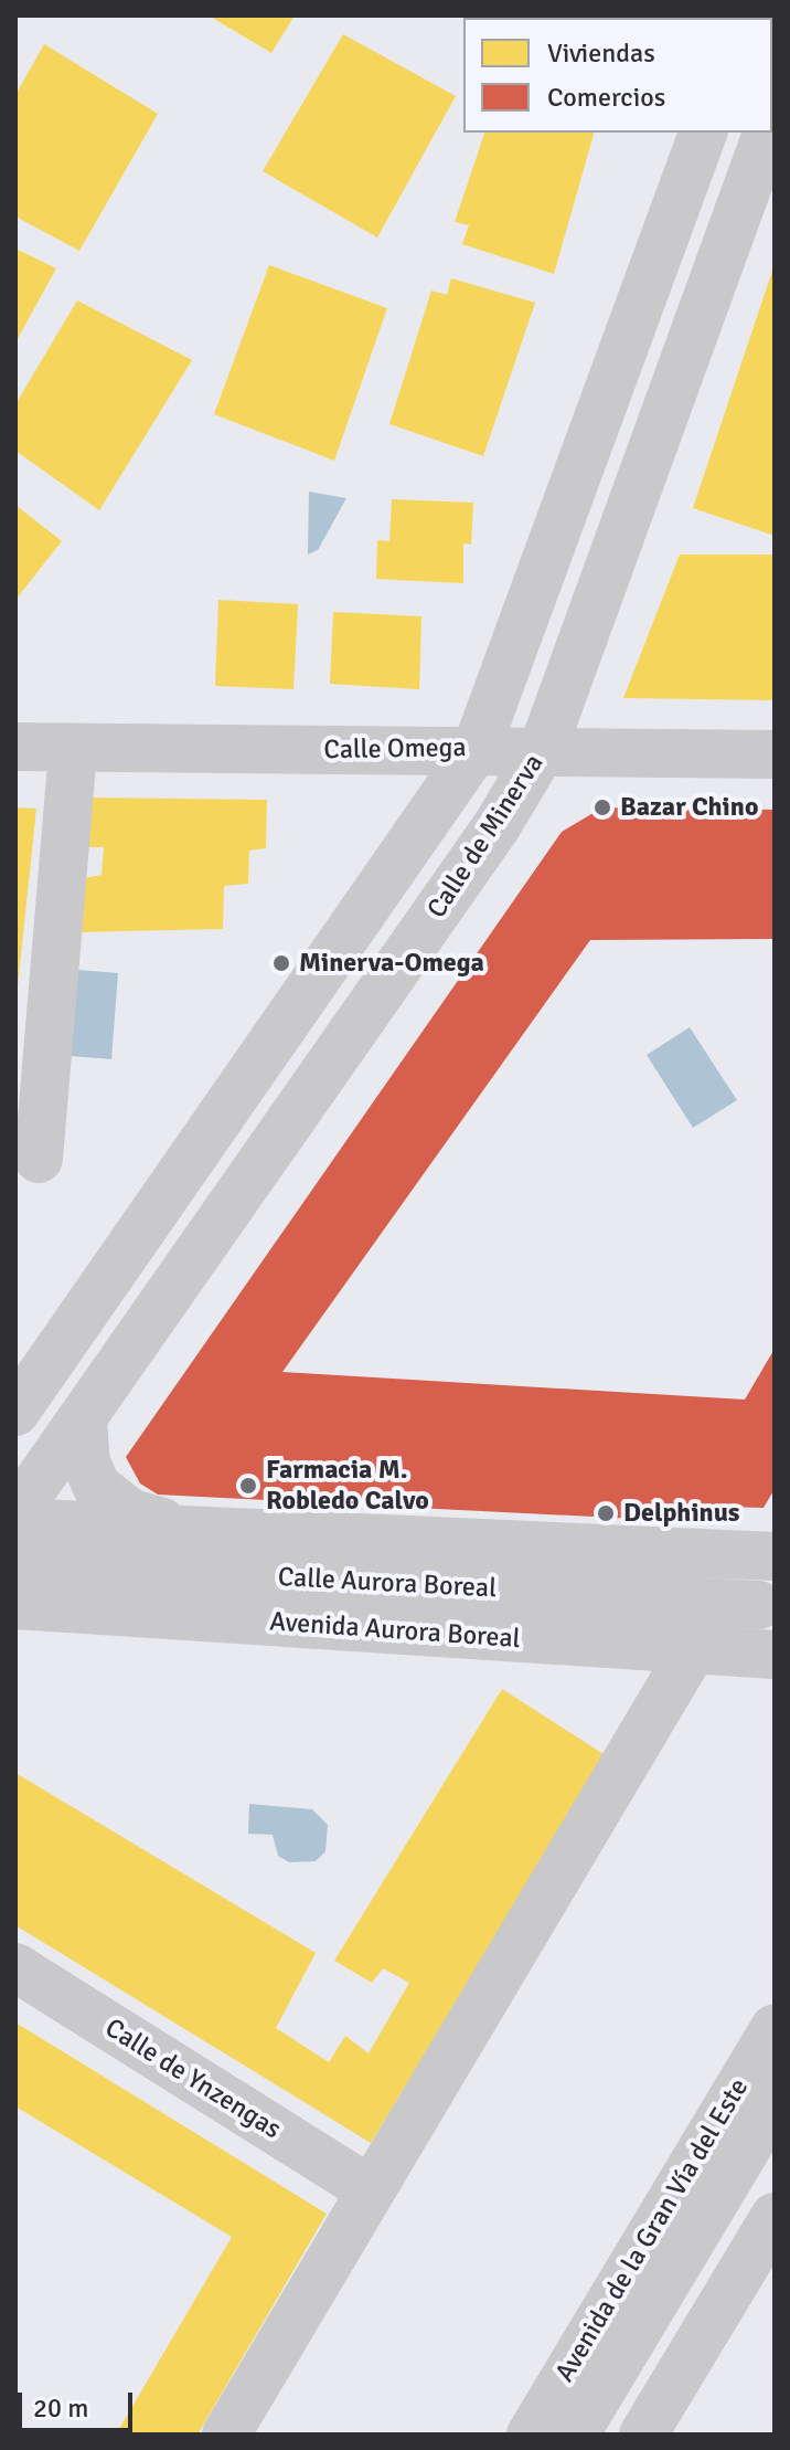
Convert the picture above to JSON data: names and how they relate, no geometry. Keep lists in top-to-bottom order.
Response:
{
  "streets": {
    "street": [
      "Calle Omega",
      "Calle de Minerva",
      "Calle Aurora Boreal",
      "Avenida Aurora Boreal",
      "Calle de Ynzengas",
      "Avenida de la Gran Vía del Este"
    ]
  },
  "crossings": [
    ["Calle Omega", "Calle de Minerva"]
  ],
  "places": [
    "Bazar Chino",
    "Minerva-Omega",
    "Farmacia M. Robledo Calvo",
    "Delphinus"
  ],
  "legend": ["Viviendas", "Comercios"],
  "scale_bar": "20 m"
}
